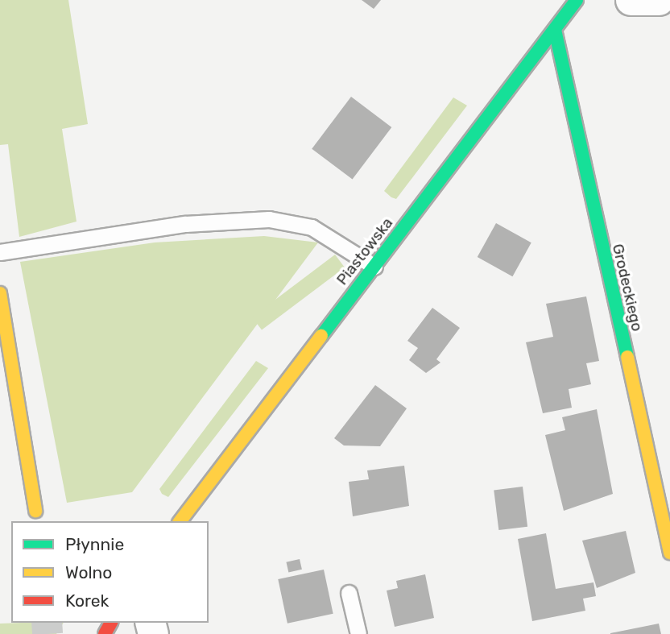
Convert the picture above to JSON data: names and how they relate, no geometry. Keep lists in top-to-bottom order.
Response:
{
  "streets": {
    "street": ["Piastowska", "Grodeckiego"]
  },
  "crossings": [
    ["Piastowska", "Grodeckiego"]
  ],
  "legend": ["Płynnie", "Wolno", "Korek"]
}
